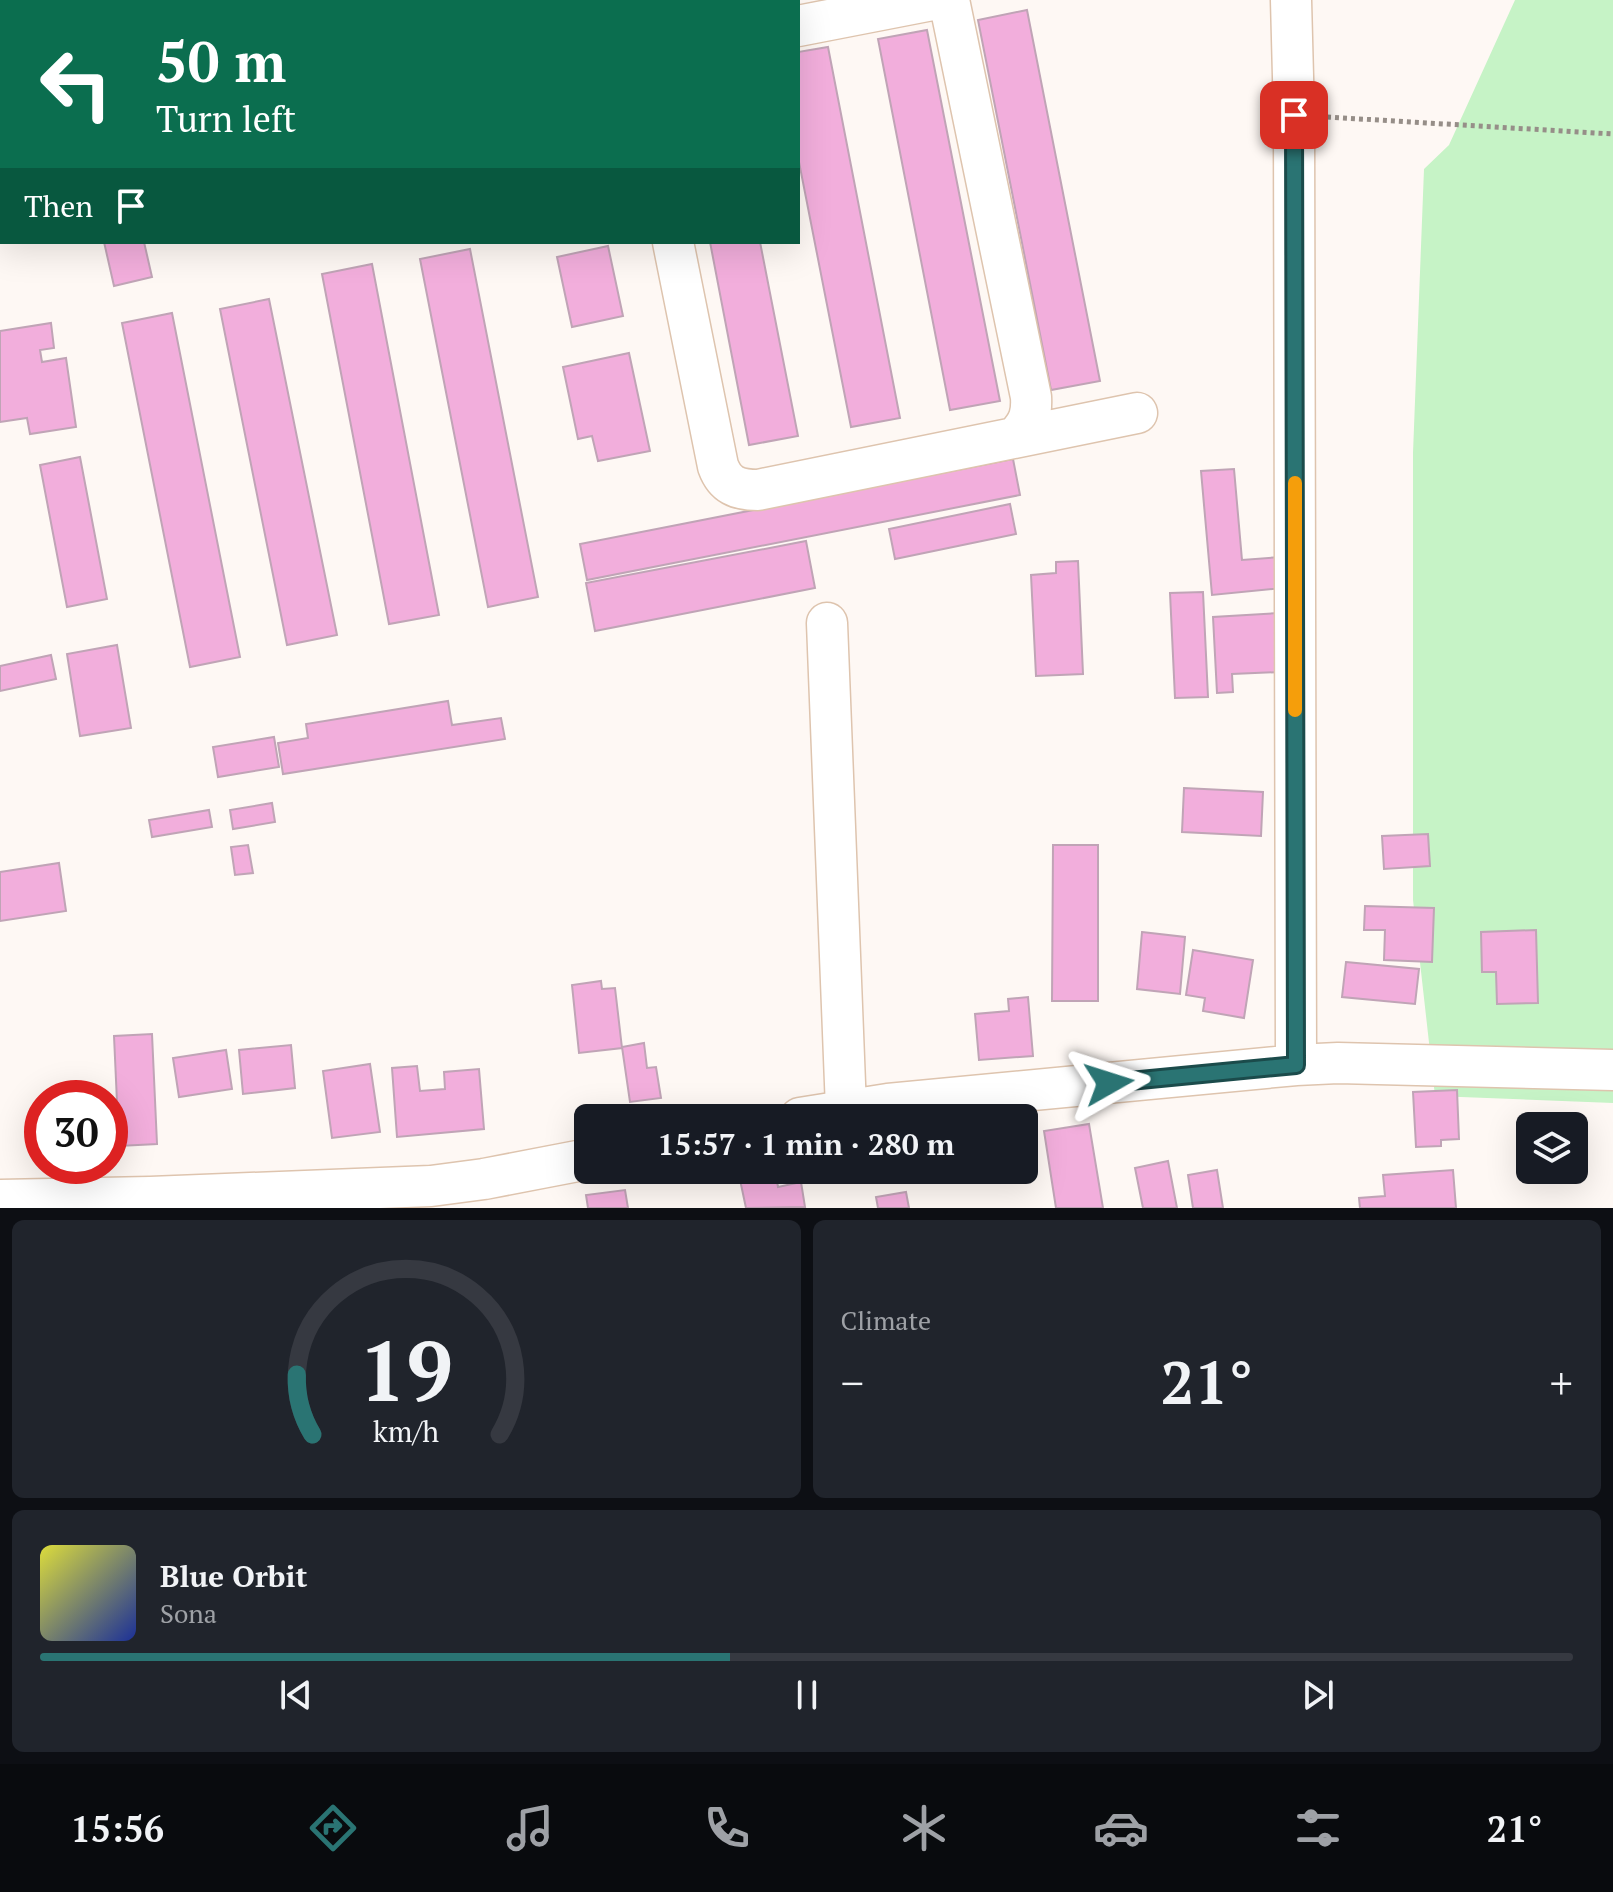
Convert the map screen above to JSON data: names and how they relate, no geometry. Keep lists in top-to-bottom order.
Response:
{
  "page": {
    "turn": ["50 m", "Turn left"],
    "then": "Then",
    "limit": "30",
    "trip": "15:57 · 1 min · 280 m",
    "tile": "Climate",
    "heat": ["−", "21°", "+"],
    "song": ["Blue Orbit", "Sona"],
    "tabs": ["15:56", "21°"],
    "gauge": ["19", "km/h"]
  }
}
